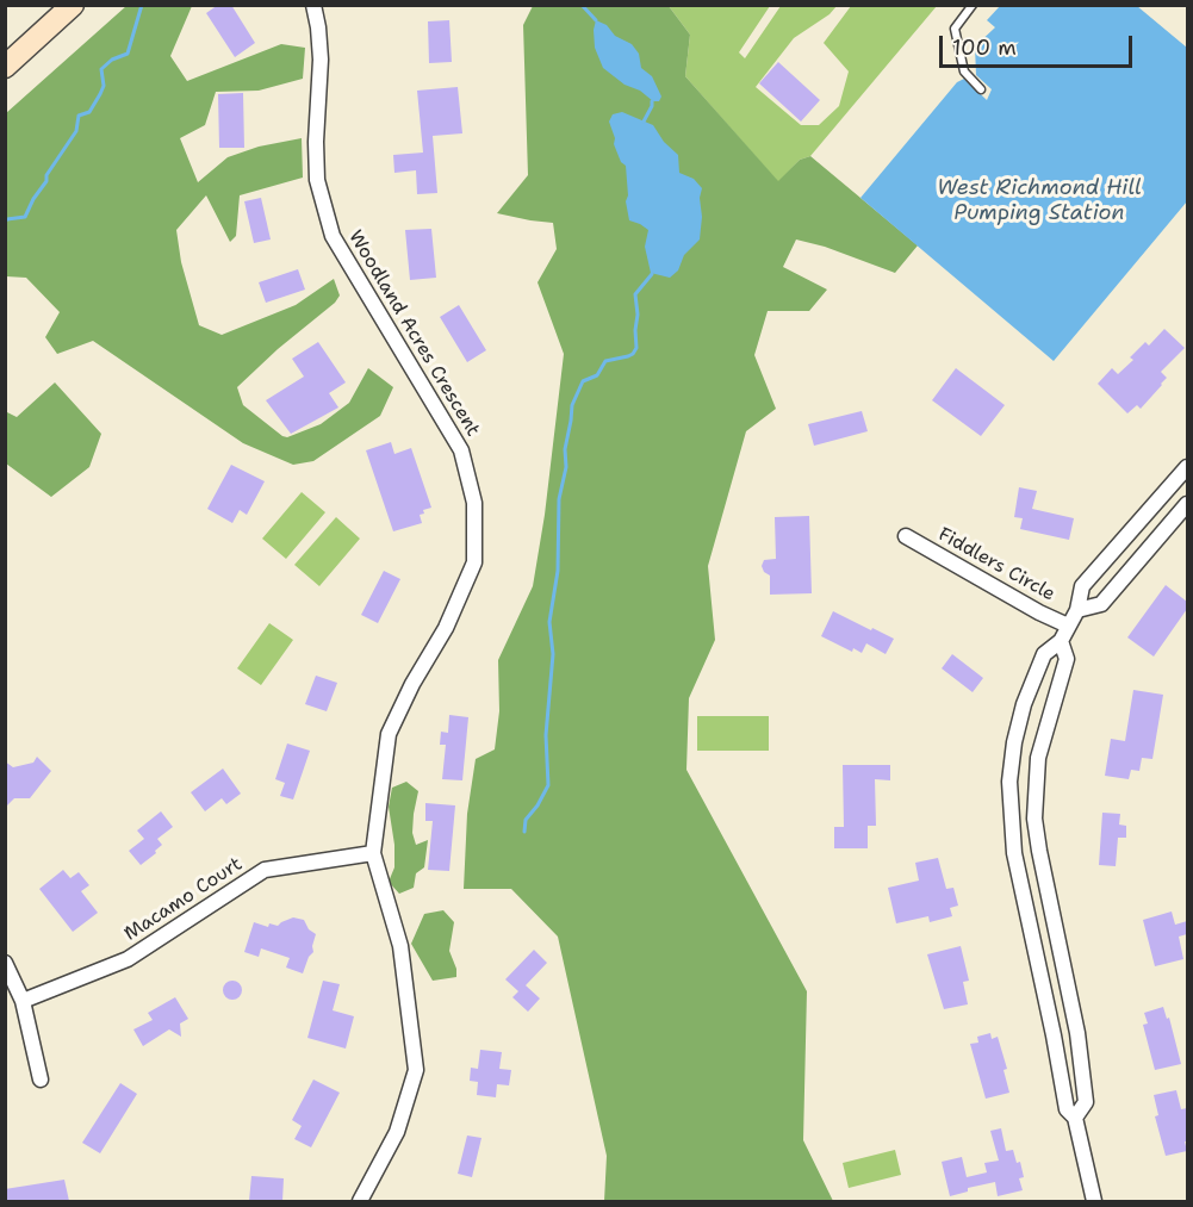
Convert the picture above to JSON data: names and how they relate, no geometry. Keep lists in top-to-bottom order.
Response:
{
  "streets": {
    "street": ["Woodland Acres Crescent", "Fiddlers Circle", "Macamo Court"]
  },
  "crossings": [
    ["Woodland Acres Crescent", "Macamo Court"]
  ],
  "water": ["West Richmond Hill Pumping Station"],
  "scale_bar": "100 m"
}
